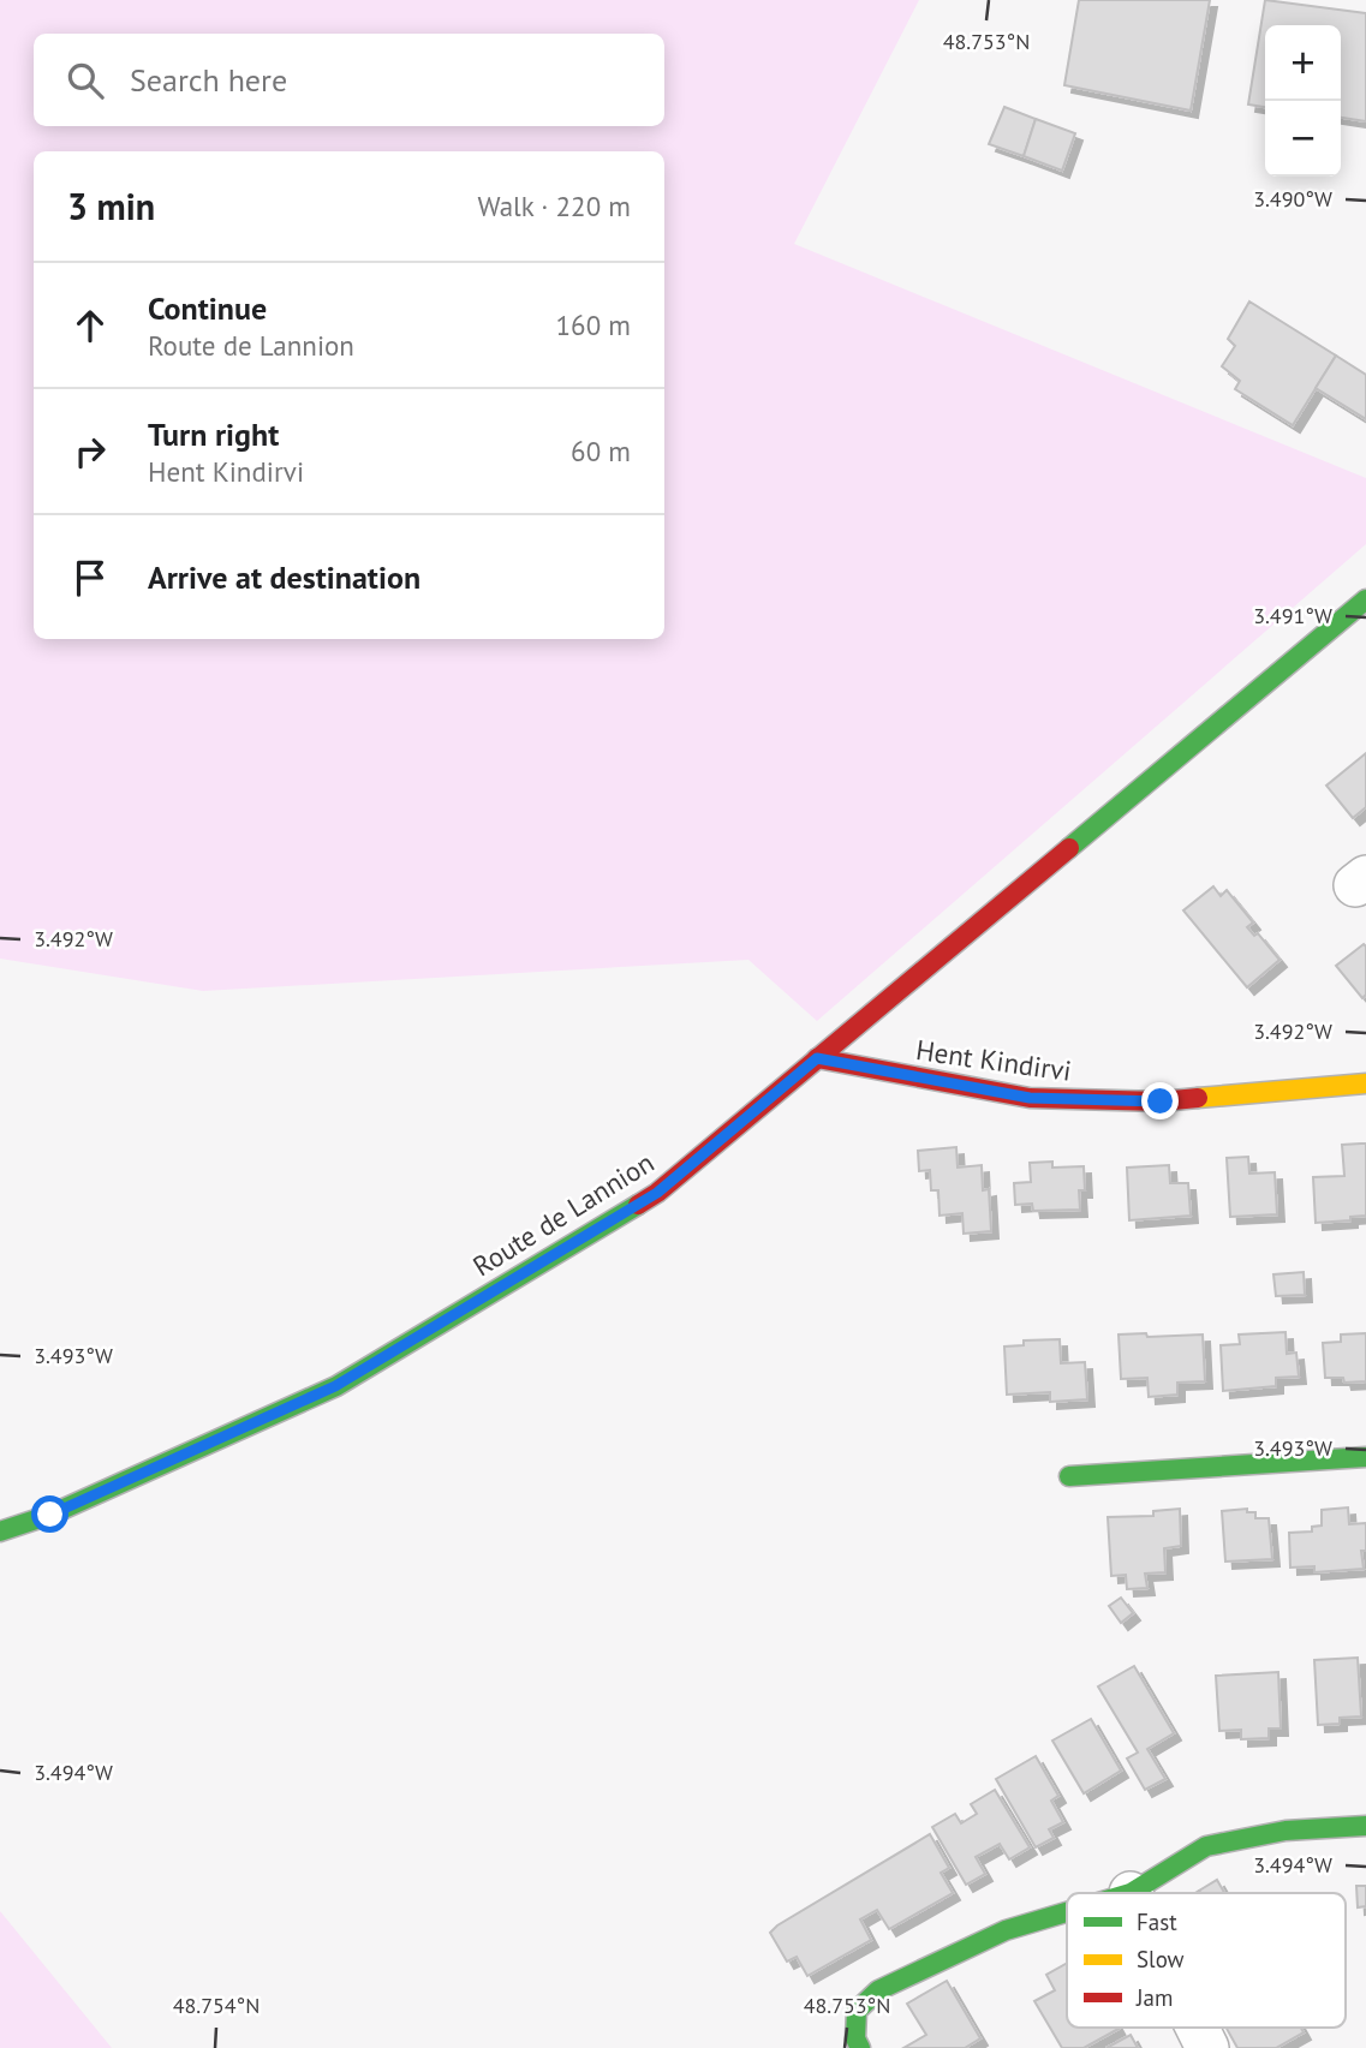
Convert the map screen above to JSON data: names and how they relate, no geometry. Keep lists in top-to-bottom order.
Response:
{
  "streets": {
    "main road": ["Hent Kindirvi", "Route de Lannion"]
  },
  "crossings": [
    ["Hent Kindirvi", "Route de Lannion"]
  ],
  "legend": ["Fast", "Slow", "Jam"],
  "page": {
    "map_buttons": ["+", "−"],
    "search": "Search here",
    "heading": ["3 min", "Walk · 220 m"],
    "list": [
      ["Continue", "Route de Lannion", "160 m"],
      ["Turn right", "Hent Kindirvi", "60 m"],
      "Arrive at destination"
    ]
  },
  "coordinates": [
    "48.753°N",
    "3.490°W",
    "3.491°W",
    "3.492°W",
    "3.493°W",
    "3.494°W",
    "48.754°N"
  ]
}
